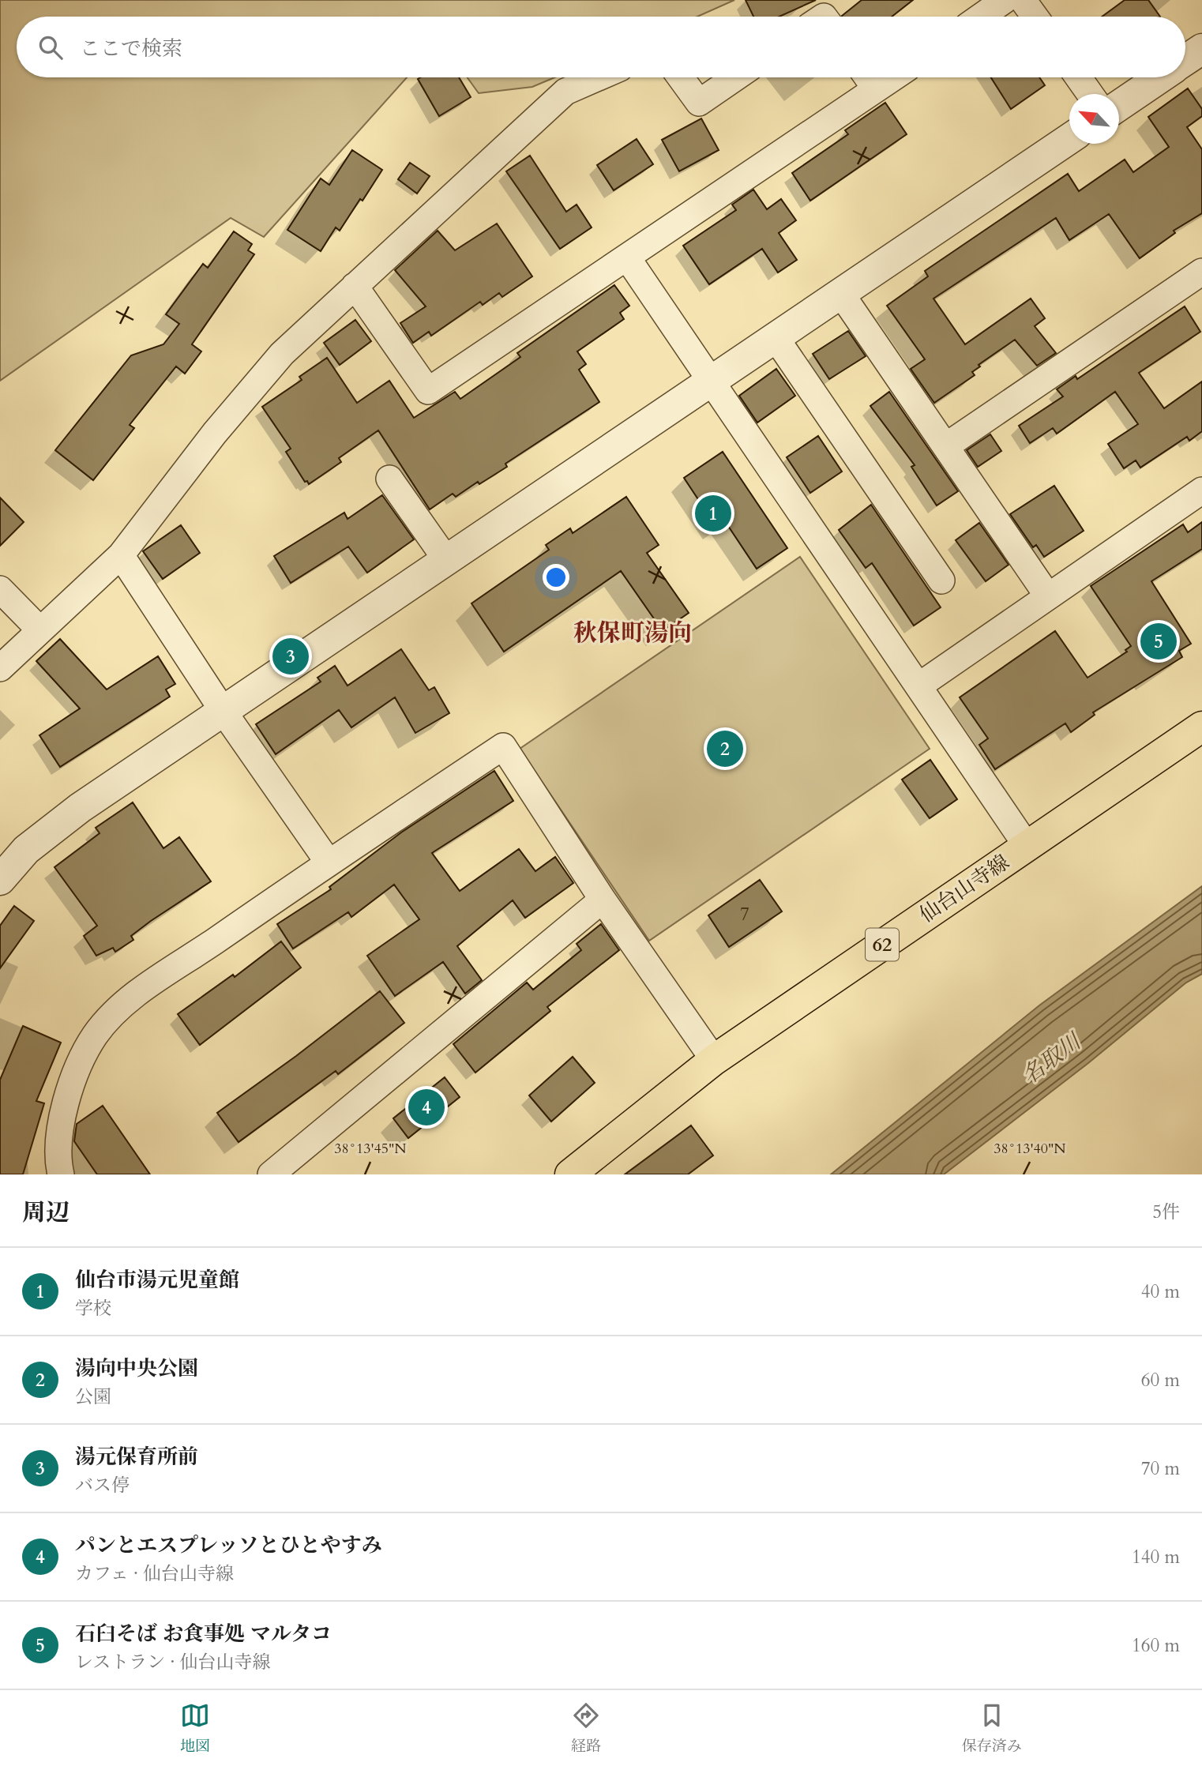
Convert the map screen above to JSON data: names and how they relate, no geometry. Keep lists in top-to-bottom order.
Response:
{
  "streets": {
    "main road": ["仙台山寺線", "62"]
  },
  "districts": ["秋保町湯向"],
  "water": ["名取川"],
  "house_numbers": ["7"],
  "north": "top left",
  "page": {
    "search": "ここで検索",
    "pins": [
      "1",
      "5",
      "3",
      "2",
      "4"
    ],
    "heading": ["周辺", "5件"],
    "list": [
      {
        "mark": "1",
        "name": "仙台市湯元児童館",
        "note": "学校",
        "value": "40 m"
      },
      {
        "mark": "2",
        "name": "湯向中央公園",
        "note": "公園",
        "value": "60 m"
      },
      {
        "mark": "3",
        "name": "湯元保育所前",
        "note": "バス停",
        "value": "70 m"
      },
      {
        "mark": "4",
        "name": "パンとエスプレッソとひとやすみ",
        "note": "カフェ · 仙台山寺線",
        "value": "140 m"
      },
      {
        "mark": "5",
        "name": "石臼そば お食事処 マルタコ",
        "note": "レストラン · 仙台山寺線",
        "value": "160 m"
      }
    ],
    "nav": ["地図", "経路", "保存済み"]
  },
  "coordinates": ["38°13'45\"N", "38°13'40\"N"]
}
